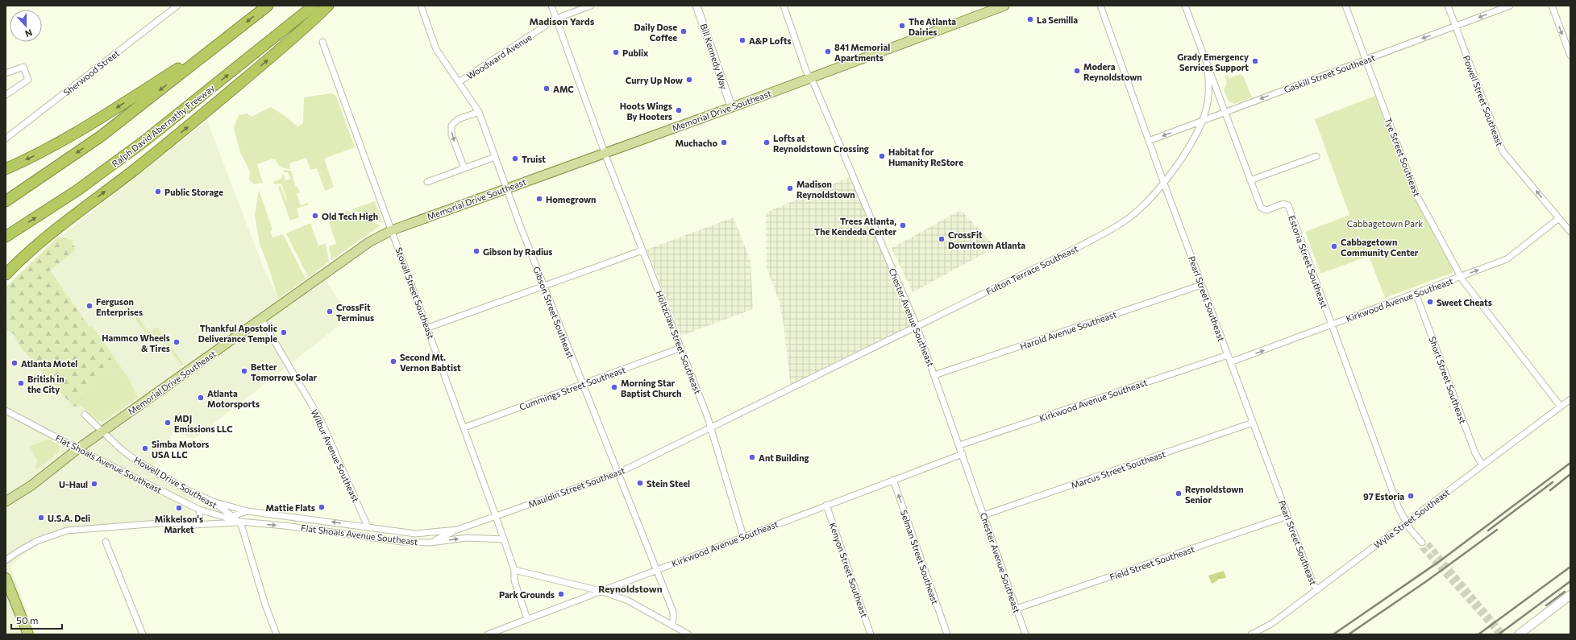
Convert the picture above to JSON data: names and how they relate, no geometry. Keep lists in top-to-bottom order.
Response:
{
  "streets": {
    "highway": ["Ralph David Abernathy Freeway"],
    "main road": ["Memorial Drive Southeast"],
    "street": [
      "Woodward Avenue",
      "Bill Kennedy Way",
      "Sherwood Street",
      "Gaskill Street Southeast",
      "Powell Street Southeast",
      "Tye Street Southeast",
      "Estoria Street Southeast",
      "Fulton Terrace Southeast",
      "Stovall Street Southeast",
      "Pearl Street Southeast",
      "Kirkwood Avenue Southeast",
      "Gibson Street Southeast",
      "Chester Avenue Southeast",
      "Harold Avenue Southeast",
      "Holtzclaw Street Southeast",
      "Short Street Southeast",
      "Cummings Street Southeast",
      "Wilbur Avenue Southeast",
      "Flat Shoals Avenue Southeast",
      "Marcus Street Southeast",
      "Howell Drive Southeast",
      "Mauldin Street Southeast",
      "Wylie Street Southeast",
      "Selman Street Southeast",
      "Field Street Southeast",
      "Kenyon Street Southeast"
    ]
  },
  "crossings": [
    ["Woodward Avenue", "Gibson Street Southeast"],
    ["Woodward Avenue", "Holtzclaw Street Southeast"],
    ["Bill Kennedy Way", "Memorial Drive Southeast"],
    ["Gaskill Street Southeast", "Powell Street Southeast"],
    ["Gaskill Street Southeast", "Tye Street Southeast"],
    ["Gaskill Street Southeast", "Estoria Street Southeast"],
    ["Gaskill Street Southeast", "Fulton Terrace Southeast"],
    ["Gaskill Street Southeast", "Pearl Street Southeast"],
    ["Powell Street Southeast", "Kirkwood Avenue Southeast"],
    ["Memorial Drive Southeast", "Stovall Street Southeast"],
    ["Memorial Drive Southeast", "Gibson Street Southeast"],
    ["Memorial Drive Southeast", "Chester Avenue Southeast"],
    ["Memorial Drive Southeast", "Holtzclaw Street Southeast"],
    ["Memorial Drive Southeast", "Wilbur Avenue Southeast"],
    ["Memorial Drive Southeast", "Flat Shoals Avenue Southeast"],
    ["Memorial Drive Southeast", "Howell Drive Southeast"],
    ["Tye Street Southeast", "Kirkwood Avenue Southeast"],
    ["Tye Street Southeast", "Wylie Street Southeast"],
    ["Estoria Street Southeast", "Fulton Terrace Southeast"],
    ["Estoria Street Southeast", "Kirkwood Avenue Southeast"],
    ["Estoria Street Southeast", "Wylie Street Southeast"],
    ["Fulton Terrace Southeast", "Pearl Street Southeast"],
    ["Fulton Terrace Southeast", "Chester Avenue Southeast"],
    ["Fulton Terrace Southeast", "Mauldin Street Southeast"],
    ["Stovall Street Southeast", "Kirkwood Avenue Southeast"],
    ["Stovall Street Southeast", "Cummings Street Southeast"],
    ["Stovall Street Southeast", "Flat Shoals Avenue Southeast"],
    ["Stovall Street Southeast", "Mauldin Street Southeast"],
    ["Pearl Street Southeast", "Kirkwood Avenue Southeast"],
    ["Pearl Street Southeast", "Harold Avenue Southeast"],
    ["Pearl Street Southeast", "Marcus Street Southeast"],
    ["Pearl Street Southeast", "Wylie Street Southeast"],
    ["Pearl Street Southeast", "Field Street Southeast"],
    ["Kirkwood Avenue Southeast", "Gibson Street Southeast"],
    ["Kirkwood Avenue Southeast", "Chester Avenue Southeast"],
    ["Kirkwood Avenue Southeast", "Holtzclaw Street Southeast"],
    ["Kirkwood Avenue Southeast", "Short Street Southeast"],
    ["Kirkwood Avenue Southeast", "Selman Street Southeast"],
    ["Kirkwood Avenue Southeast", "Kenyon Street Southeast"],
    ["Gibson Street Southeast", "Cummings Street Southeast"],
    ["Gibson Street Southeast", "Mauldin Street Southeast"],
    ["Chester Avenue Southeast", "Harold Avenue Southeast"],
    ["Chester Avenue Southeast", "Marcus Street Southeast"],
    ["Chester Avenue Southeast", "Field Street Southeast"],
    ["Holtzclaw Street Southeast", "Cummings Street Southeast"],
    ["Holtzclaw Street Southeast", "Mauldin Street Southeast"],
    ["Short Street Southeast", "Wylie Street Southeast"],
    ["Wilbur Avenue Southeast", "Flat Shoals Avenue Southeast"],
    ["Wilbur Avenue Southeast", "Mauldin Street Southeast"],
    ["Flat Shoals Avenue Southeast", "Howell Drive Southeast"],
    ["Flat Shoals Avenue Southeast", "Mauldin Street Southeast"]
  ],
  "one_way": ["Gaskill Street Southeast", "Powell Street Southeast", "Selman Street Southeast"],
  "districts": ["Madison Yards", "Reynoldstown"],
  "parks": ["Cabbagetown Park"],
  "places": [
    "La Semilla",
    "The Atlanta Dairies",
    "Daily Dose Coffee",
    "A&P Lofts",
    "841 Memorial Apartments",
    "Publix",
    "Grady Emergency Services Support",
    "Modera Reynoldstown",
    "Curry Up Now",
    "AMC",
    "Hoots Wings By Hooters",
    "Muchacho",
    "Lofts at Reynoldstown Crossing",
    "Habitat for Humanity ReStore",
    "Truist",
    "Madison Reynoldstown",
    "Public Storage",
    "Homegrown",
    "Old Tech High",
    "Trees Atlanta, The Kendeda Center",
    "CrossFit Downtown Atlanta",
    "Cabbagetown Community Center",
    "Gibson by Radius",
    "Sweet Cheats",
    "Ferguson Enterprises",
    "CrossFit Terminus",
    "Thankful Apostolic Deliverance Temple",
    "Hammco Wheels & Tires",
    "Second Mt. Vernon Babtist",
    "Atlanta Motel",
    "Better Tomorrow Solar",
    "British in the City",
    "Morning Star Baptist Church",
    "Atlanta Motorsports",
    "MDJ Emissions LLC",
    "Simba Motors USA LLC",
    "Ant Building",
    "Stein Steel",
    "U-Haul",
    "Reynoldstown Senior",
    "97 Estoria",
    "Mattie Flats",
    "Mikkelson's Market",
    "U.S.A. Deli",
    "Park Grounds"
  ],
  "scale_bar": "50 m",
  "north": "bottom"
}
